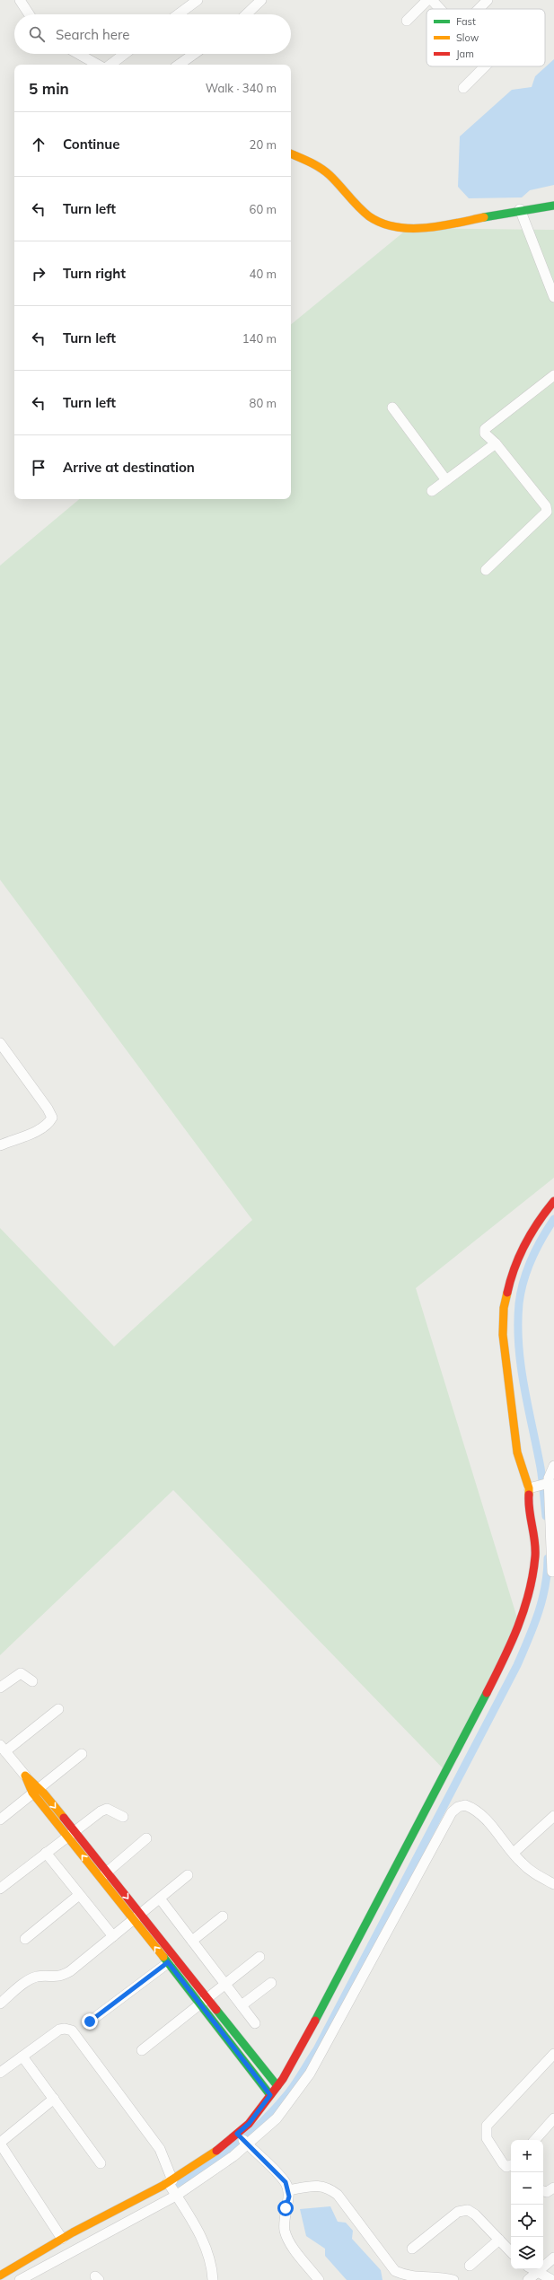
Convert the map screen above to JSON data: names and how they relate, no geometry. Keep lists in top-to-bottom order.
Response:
{
  "legend": ["Fast", "Slow", "Jam"],
  "page": {
    "search": "Search here",
    "heading": ["5 min", "Walk · 340 m"],
    "list": [
      ["Continue", "20 m"],
      ["Turn left", "60 m"],
      ["Turn right", "40 m"],
      ["Turn left", "140 m"],
      ["Turn left", "80 m"],
      "Arrive at destination"
    ],
    "map_buttons": ["+", "−"]
  }
}
